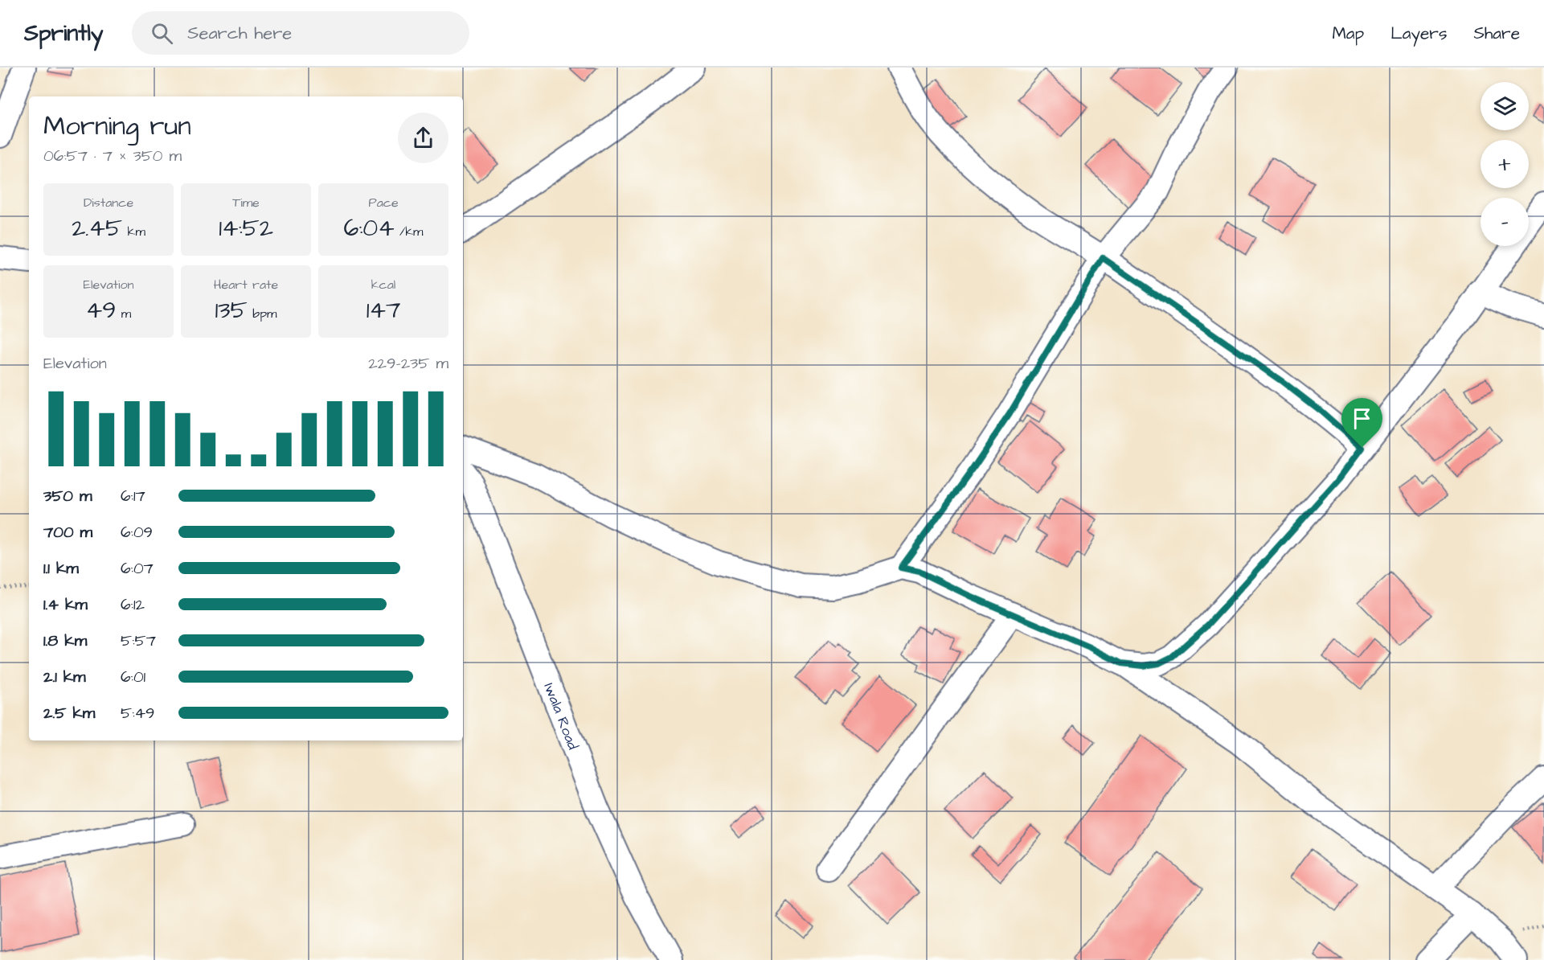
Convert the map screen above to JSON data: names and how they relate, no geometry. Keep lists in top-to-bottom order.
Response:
{
  "streets": {
    "street": ["Iwala Road"]
  },
  "page": {
    "header": "Sprintly",
    "search": "Search here",
    "nav": ["Map", "Layers", "Share"],
    "map_buttons": ["+", "−"],
    "heading": ["Morning run", "06:57 · 7 × 350 m"],
    "stats": [
      ["Distance", "2.45 km"],
      ["Time", "14:52"],
      ["Pace", "6:04 /km"],
      ["Elevation", "49 m"],
      ["Heart rate", "135 bpm"],
      ["kcal", "147"]
    ],
    "chart": ["Elevation", "229–235 m"],
    "list": [
      {
        "name": "350 m",
        "note": "6:17"
      },
      {
        "name": "700 m",
        "note": "6:09"
      },
      {
        "name": "1.1 km",
        "note": "6:07"
      },
      {
        "name": "1.4 km",
        "note": "6:12"
      },
      {
        "name": "1.8 km",
        "note": "5:57"
      },
      {
        "name": "2.1 km",
        "note": "6:01"
      },
      {
        "name": "2.5 km",
        "note": "5:49"
      }
    ]
  }
}
